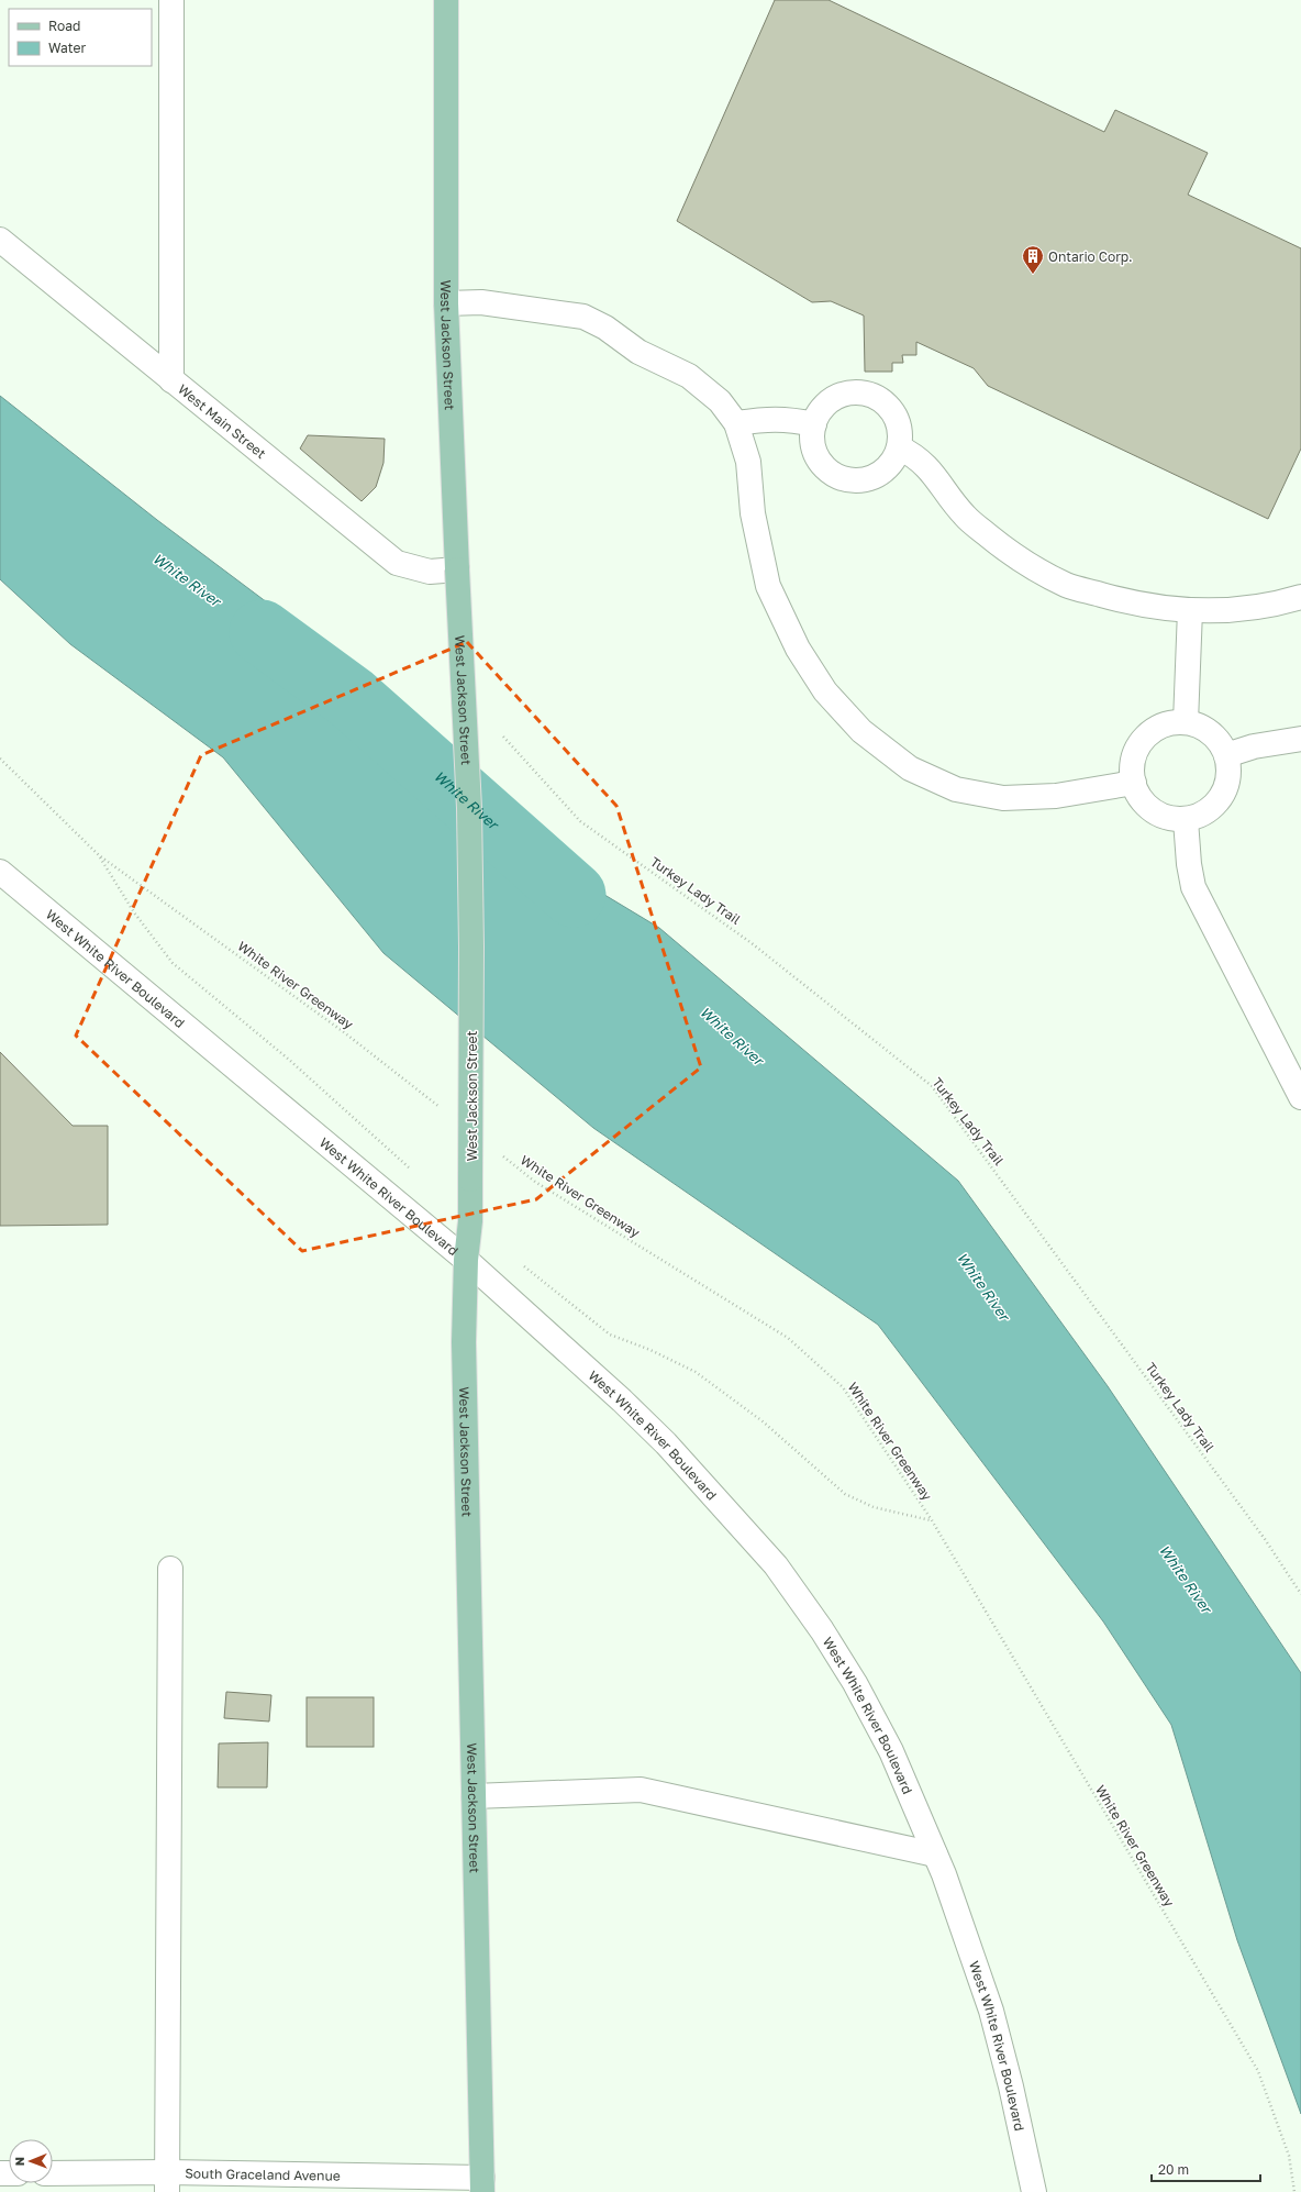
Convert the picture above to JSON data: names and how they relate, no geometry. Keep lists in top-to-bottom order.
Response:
{
  "streets": {
    "main road": ["West Jackson Street"],
    "street": ["West Main Street", "West White River Boulevard", "South Graceland Avenue"],
    "path": ["Turkey Lady Trail", "White River Greenway"]
  },
  "crossings": [
    ["West Jackson Street", "West Main Street"],
    ["West Jackson Street", "West White River Boulevard"],
    ["West Jackson Street", "South Graceland Avenue"]
  ],
  "water": ["White River"],
  "places": {
    "building": ["Ontario Corp."]
  },
  "legend": ["Road", "Water"],
  "scale_bar": "20 m",
  "north": "left"
}
